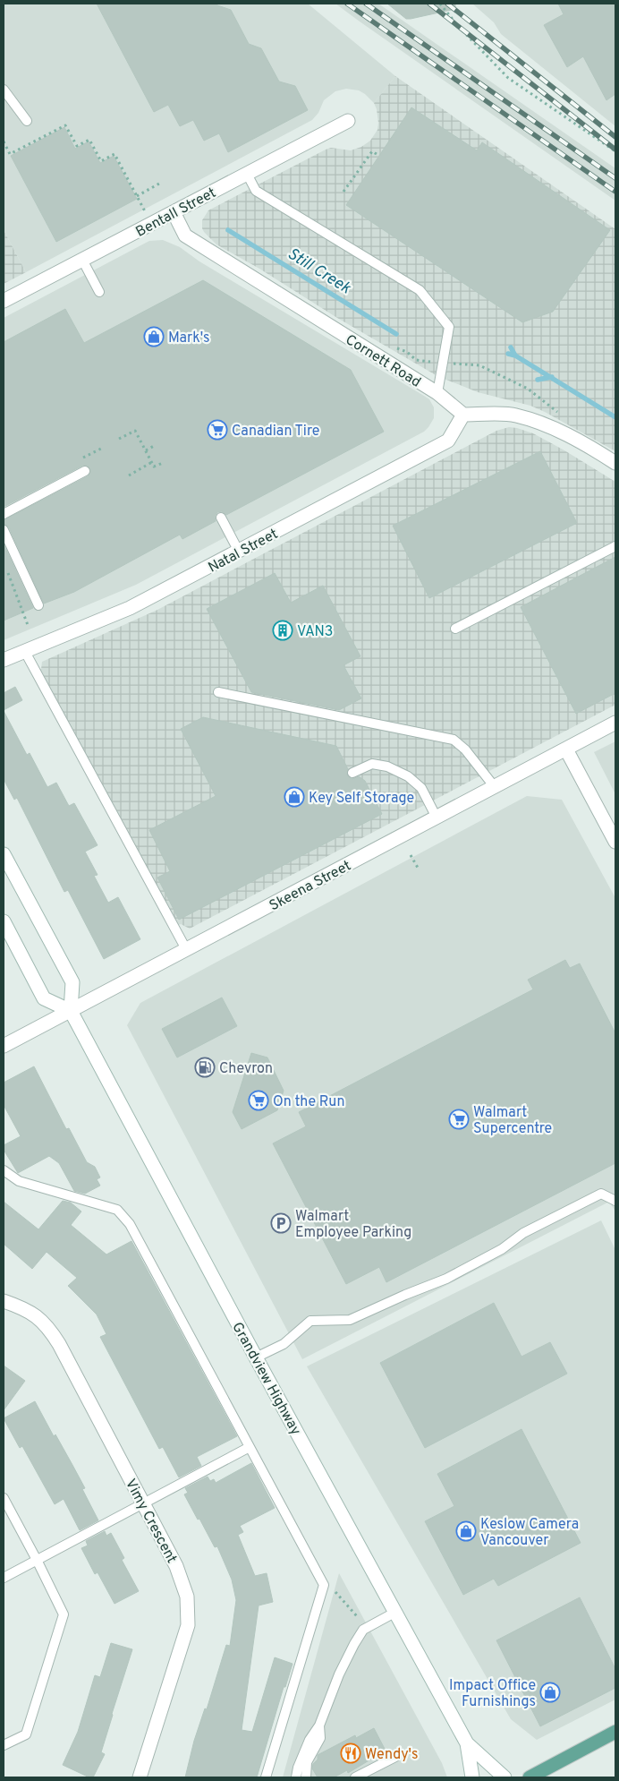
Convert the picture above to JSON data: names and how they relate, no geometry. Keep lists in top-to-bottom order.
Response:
{
  "streets": {
    "street": [
      "Bentall Street",
      "Cornett Road",
      "Natal Street",
      "Skeena Street",
      "Grandview Highway",
      "Vimy Crescent"
    ]
  },
  "crossings": [
    ["Bentall Street", "Cornett Road"],
    ["Cornett Road", "Natal Street"],
    ["Skeena Street", "Grandview Highway"]
  ],
  "water": ["Still Creek"],
  "places": {
    "shop": [
      "Mark's",
      "Key Self Storage",
      "Keslow Camera Vancouver",
      "Impact Office Furnishings"
    ],
    "supermarket": ["Canadian Tire", "On the Run", "Walmart Supercentre"],
    "building": ["VAN3"],
    "fuel station": ["Chevron"],
    "parking": ["Walmart Employee Parking"],
    "restaurant": ["Wendy's"]
  }
}
